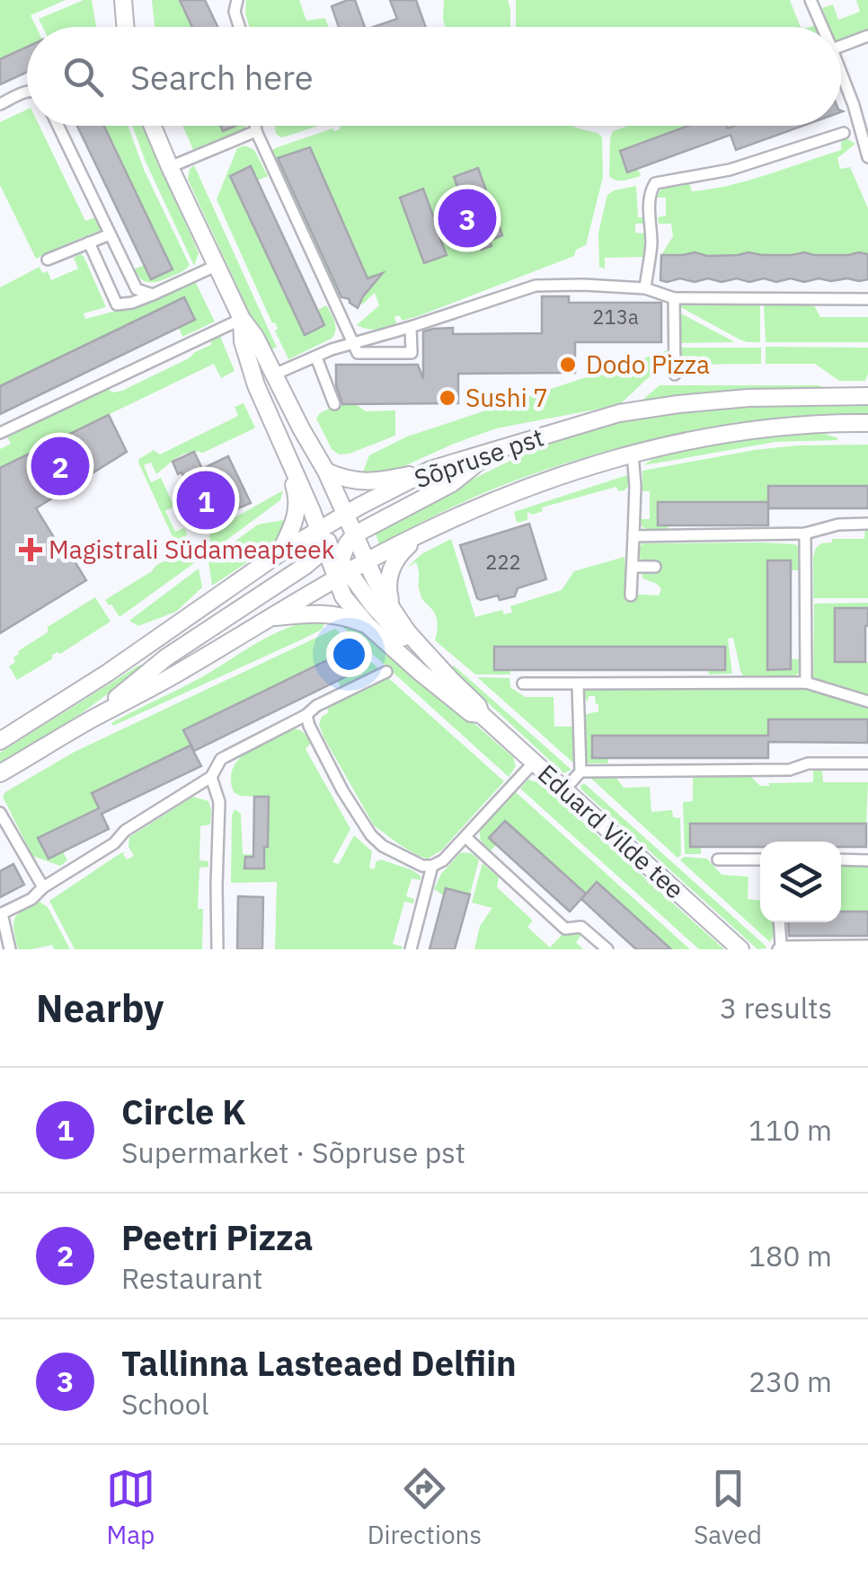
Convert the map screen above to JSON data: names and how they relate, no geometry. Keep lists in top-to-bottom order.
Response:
{
  "streets": {
    "main road": ["Sõpruse pst", "Eduard Vilde tee"]
  },
  "crossings": [
    ["Sõpruse pst", "Eduard Vilde tee"]
  ],
  "places": {
    "other": ["Dodo Pizza", "Sushi 7"],
    "health": ["Magistrali Südameapteek"]
  },
  "house_numbers": ["213a", "222"],
  "page": {
    "search": "Search here",
    "pins": ["3", "2", "1"],
    "heading": ["Nearby", "3 results"],
    "list": [
      {
        "mark": "1",
        "name": "Circle K",
        "note": "Supermarket · Sõpruse pst",
        "value": "110 m"
      },
      {
        "mark": "2",
        "name": "Peetri Pizza",
        "note": "Restaurant",
        "value": "180 m"
      },
      {
        "mark": "3",
        "name": "Tallinna Lasteaed Delfiin",
        "note": "School",
        "value": "230 m"
      }
    ],
    "nav": ["Map", "Directions", "Saved"]
  }
}
